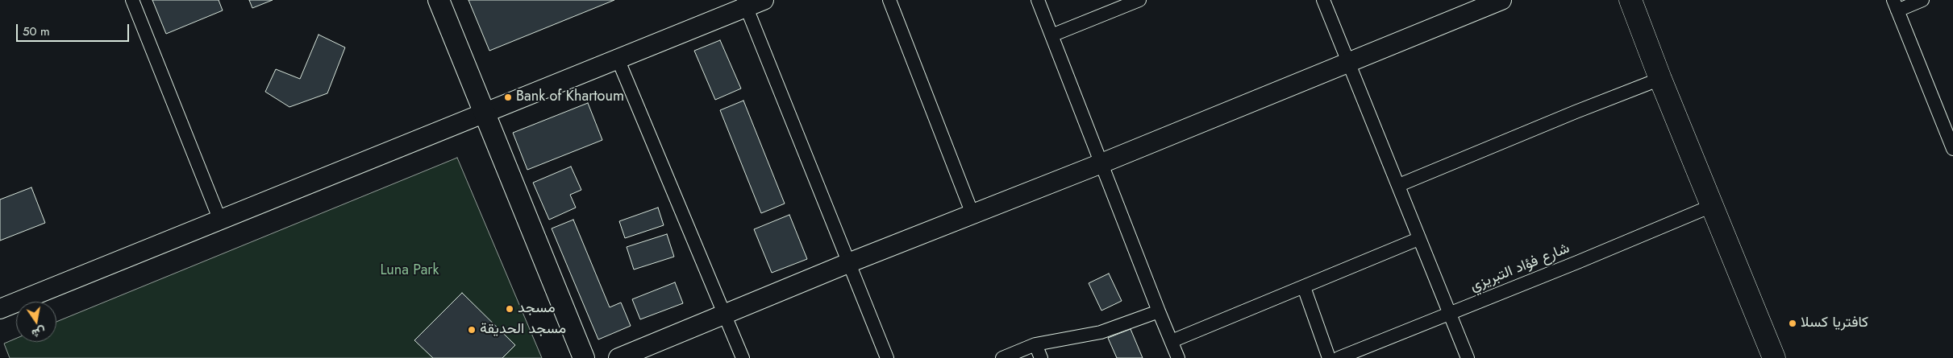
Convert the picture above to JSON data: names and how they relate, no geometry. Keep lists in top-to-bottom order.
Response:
{
  "streets": {
    "street": ["شارع فؤاد التبريزي"]
  },
  "parks": ["Luna Park"],
  "places": [
    "Bank of Khartoum",
    "مسجد",
    "كافتريا كسلا",
    "مسجد الحديقة"
  ],
  "scale_bar": "50 m",
  "north": "bottom"
}
